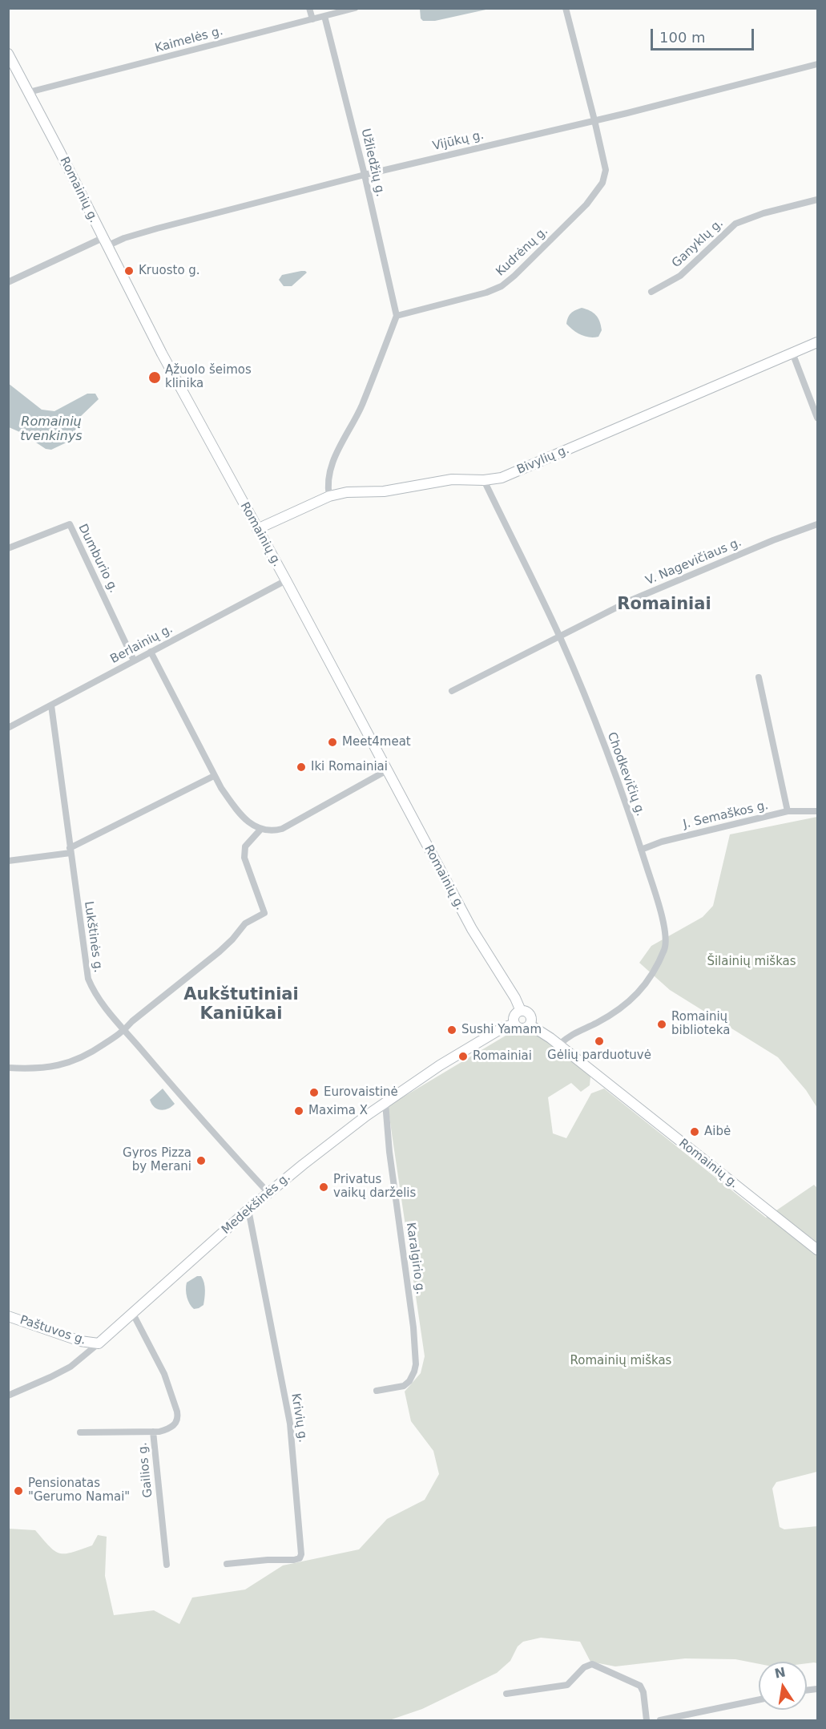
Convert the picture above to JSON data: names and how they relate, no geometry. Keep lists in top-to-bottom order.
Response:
{
  "streets": {
    "main road": [
      "Romainių g.",
      "Bivylių g.",
      "Medekšinės g.",
      "Paštuvos g."
    ],
    "street": [
      "Kaimelės g.",
      "Vijūkų g.",
      "Užliedžių g.",
      "Ganyklų g.",
      "Kudrėnų g.",
      "Dumburio g.",
      "V. Nagevičiaus g.",
      "Berlainių g.",
      "Chodkevičių g.",
      "J. Semaškos g.",
      "Lukštinės g.",
      "Karalgirio g.",
      "Krivių g.",
      "Gailios g."
    ]
  },
  "crossings": [
    ["Kaimelės g.", "Užliedžių g."],
    ["Kaimelės g.", "Romainių g."],
    ["Vijūkų g.", "Užliedžių g."],
    ["Vijūkų g.", "Romainių g."],
    ["Vijūkų g.", "Kudrėnų g."],
    ["Užliedžių g.", "Kudrėnų g."],
    ["Romainių g.", "Bivylių g."],
    ["Romainių g.", "Berlainių g."],
    ["Romainių g.", "Chodkevičių g."],
    ["Romainių g.", "Medekšinės g."],
    ["Bivylių g.", "Chodkevičių g."],
    ["Dumburio g.", "Berlainių g."],
    ["V. Nagevičiaus g.", "Chodkevičių g."],
    ["Berlainių g.", "Lukštinės g."],
    ["Chodkevičių g.", "J. Semaškos g."],
    ["Lukštinės g.", "Medekšinės g."],
    ["Medekšinės g.", "Karalgirio g."],
    ["Medekšinės g.", "Paštuvos g."],
    ["Medekšinės g.", "Krivių g."],
    ["Medekšinės g.", "Gailios g."]
  ],
  "districts": ["Romainiai", "Aukštutiniai Kaniūkai"],
  "water": ["Romainių tvenkinys"],
  "parks": ["Šilainių miškas", "Romainių miškas"],
  "places": [
    "Kruosto g.",
    "Ąžuolo šeimos klinika",
    "Meet4meat",
    "Iki Romainiai",
    "Romainių biblioteka",
    "Sushi Yamam",
    "Gėlių parduotuvė",
    "Romainiai",
    "Eurovaistinė",
    "Maxima X",
    "Aibė",
    "Gyros Pizza by Merani",
    "Privatus vaikų darželis",
    "Pensionatas \"Gerumo Namai\""
  ],
  "scale_bar": "100 m",
  "north": "top"
}
